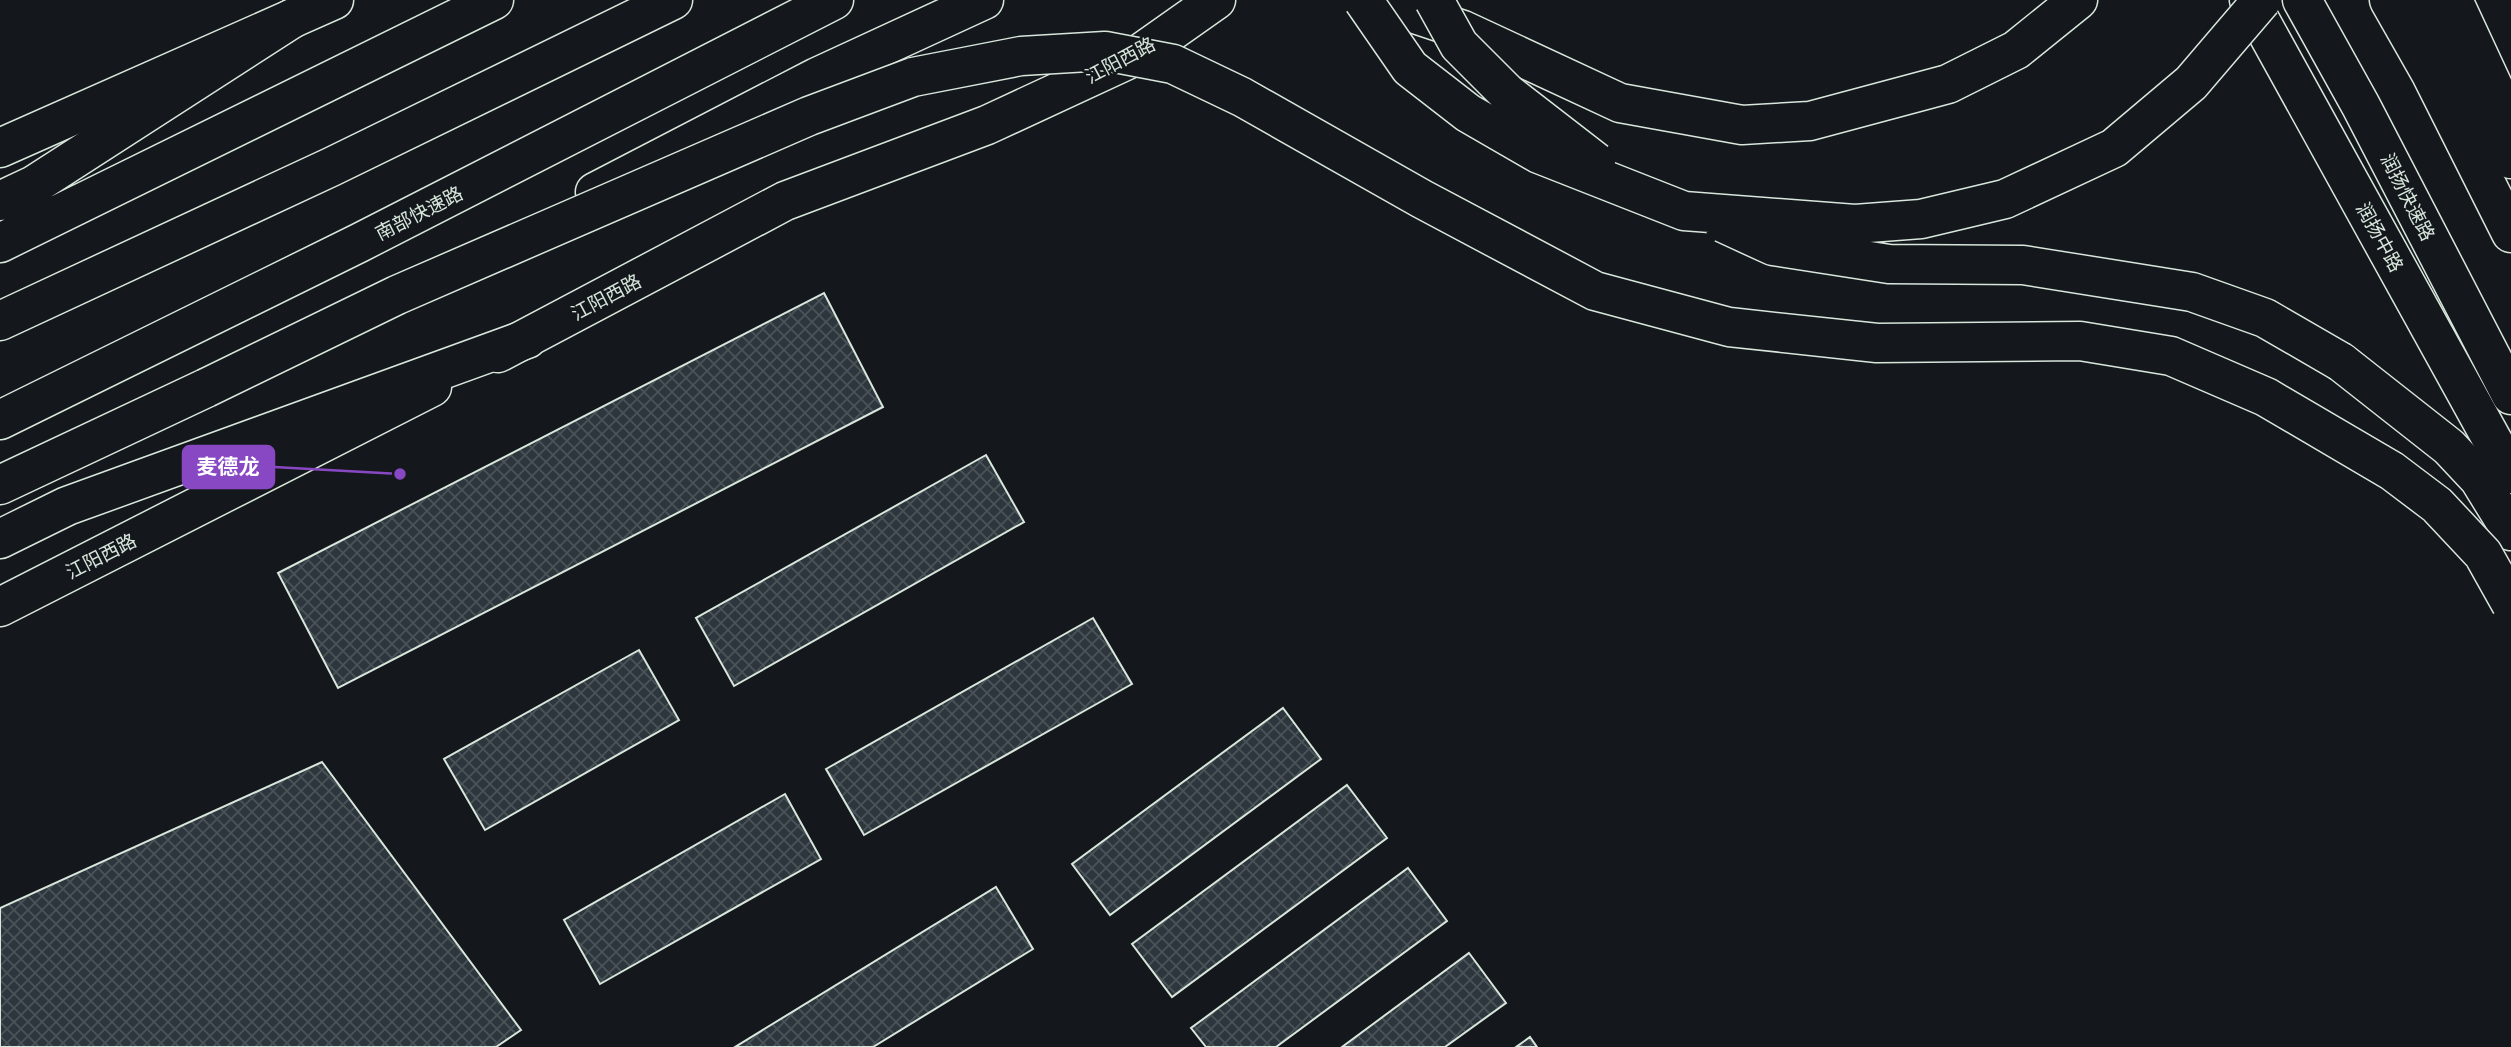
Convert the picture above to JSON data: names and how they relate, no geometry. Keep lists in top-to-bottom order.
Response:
{
  "streets": {
    "main road": [
      "江阳西路",
      "润扬快速路",
      "南部快速路",
      "润扬中路"
    ]
  },
  "places": ["麦德龙"]
}
